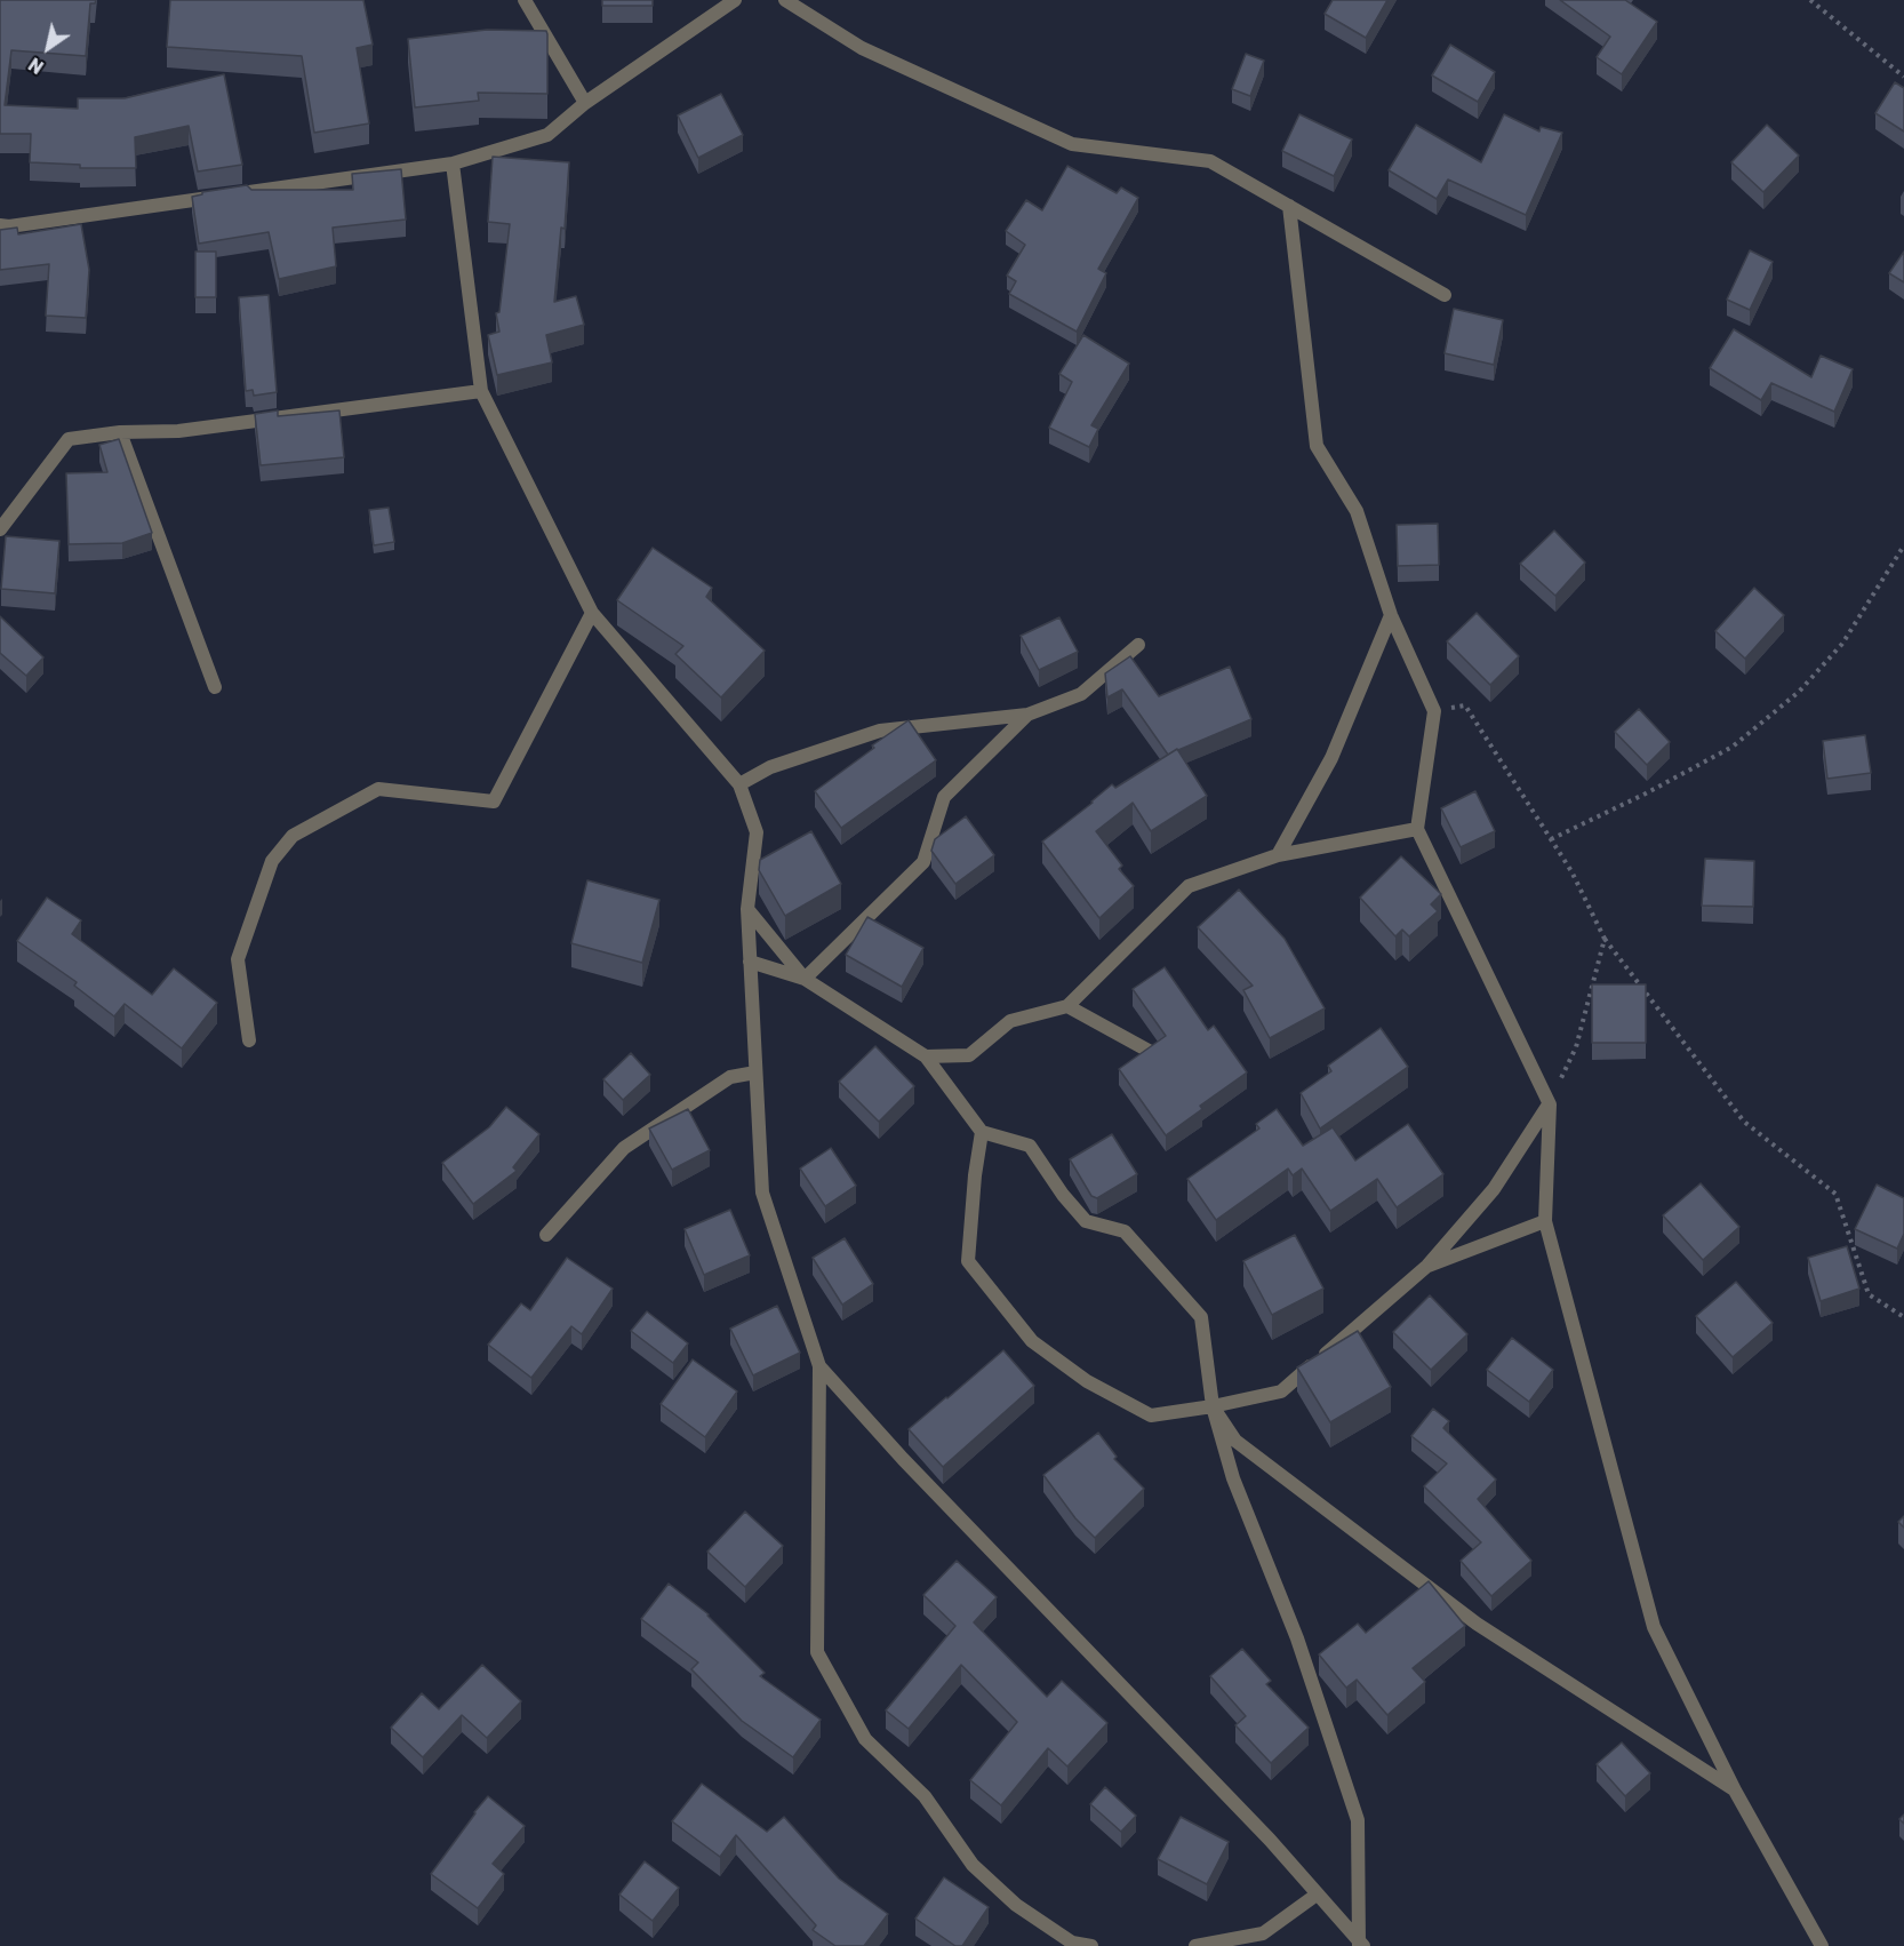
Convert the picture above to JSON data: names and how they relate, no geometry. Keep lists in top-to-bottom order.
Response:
{
  "north": "bottom left"
}
